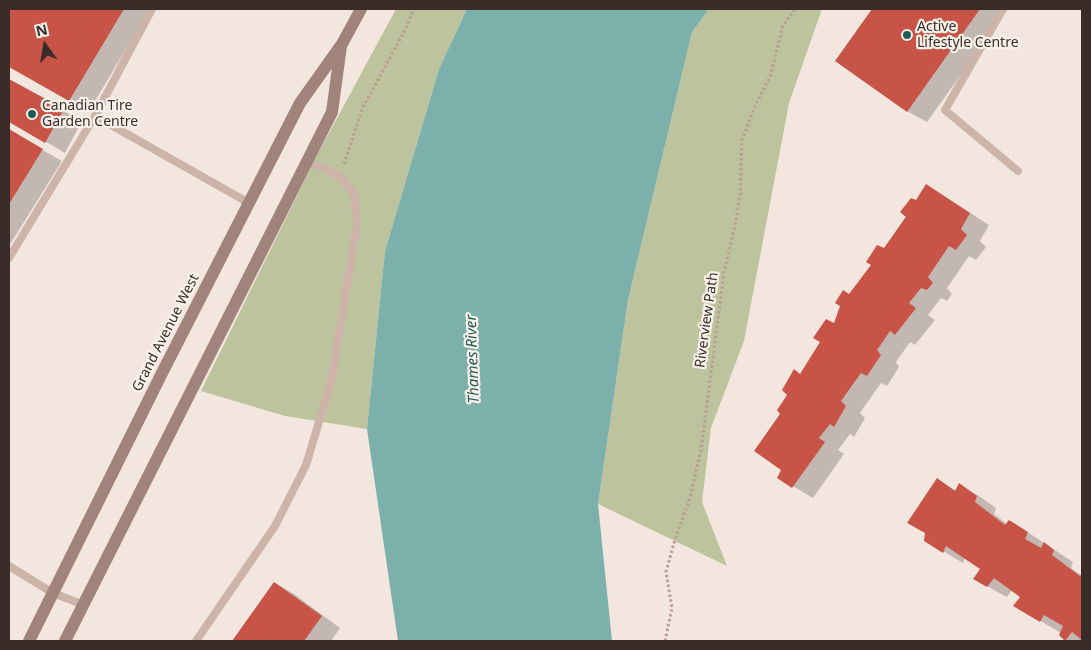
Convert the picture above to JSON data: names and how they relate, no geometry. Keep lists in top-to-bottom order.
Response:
{
  "streets": {
    "main road": ["Grand Avenue West"],
    "path": ["Riverview Path"]
  },
  "water": ["Thames River"],
  "places": ["Active Lifestyle Centre", "Canadian Tire Garden Centre"],
  "north": "top"
}
